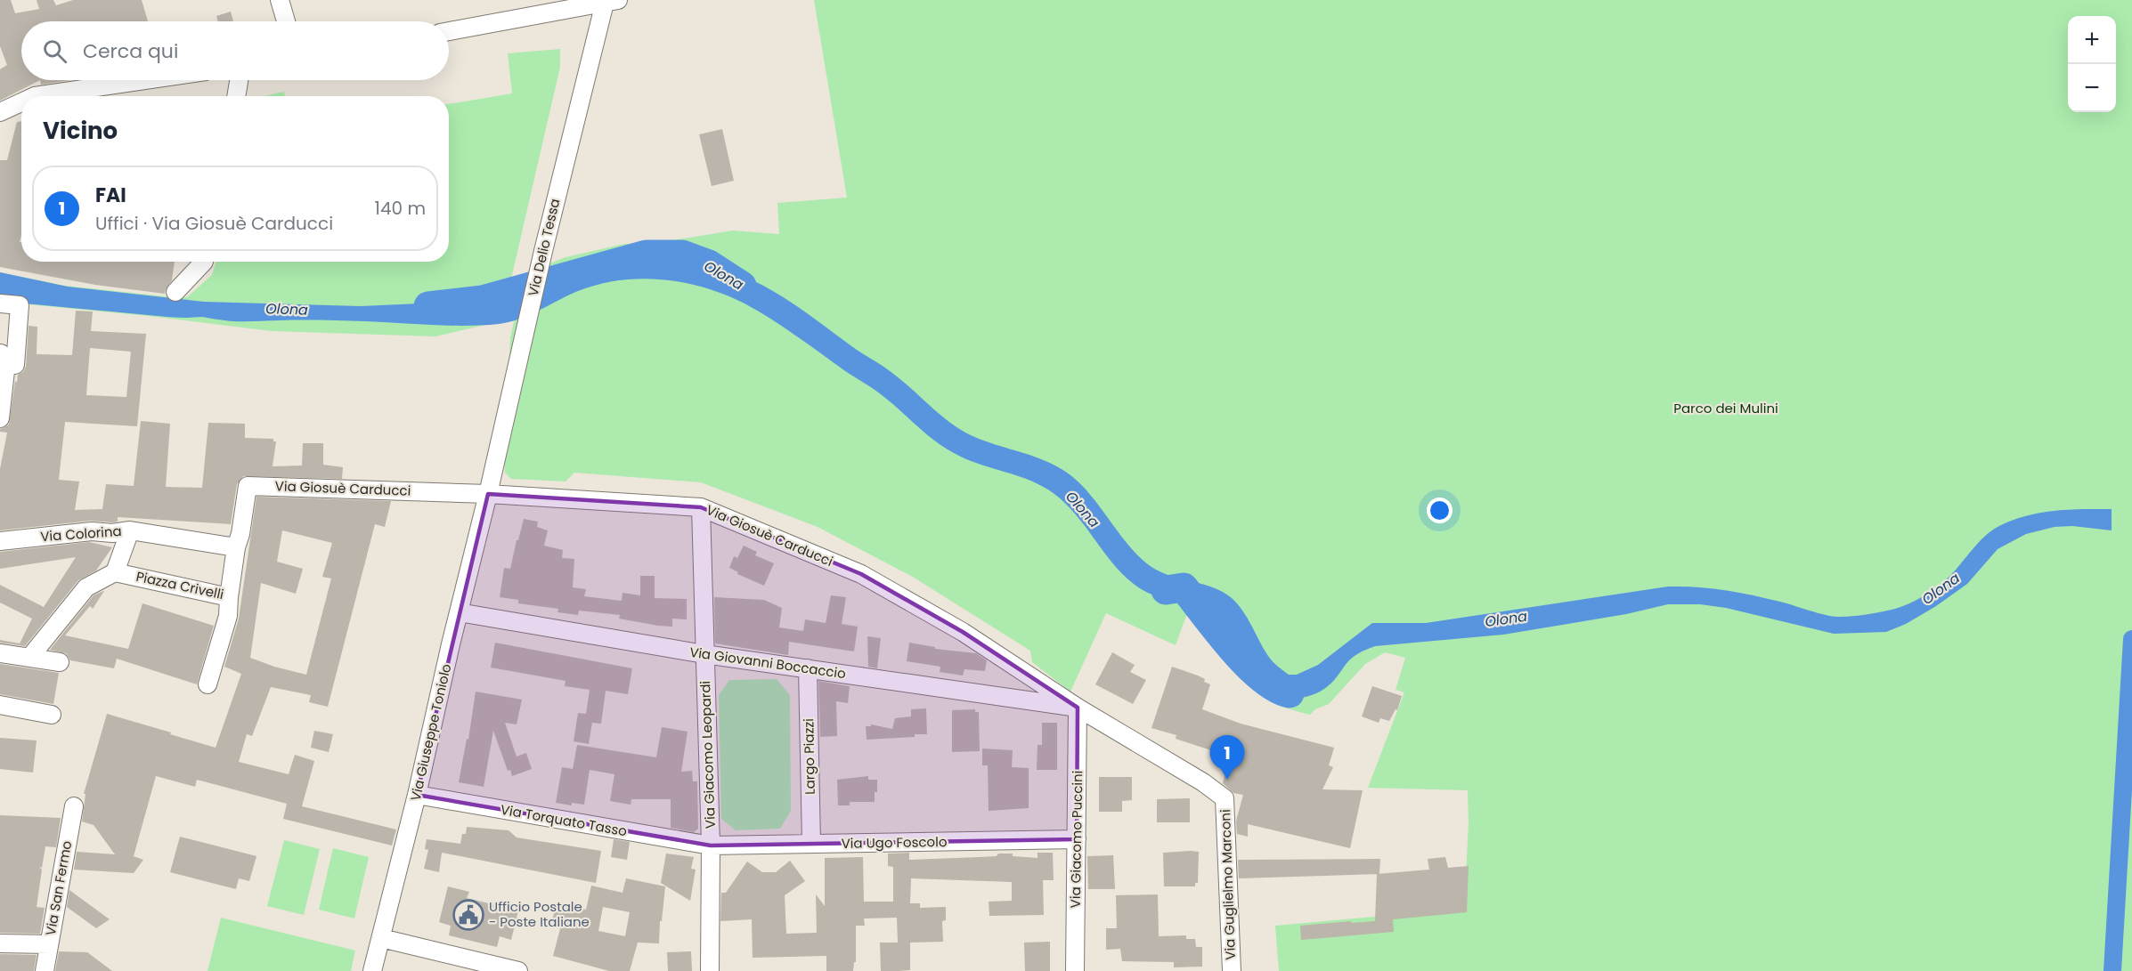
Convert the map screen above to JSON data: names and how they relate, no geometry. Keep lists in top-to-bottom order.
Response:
{
  "streets": {
    "street": [
      "Via Delio Tessa",
      "Via Giosuè Carducci",
      "Via Colorina",
      "Piazza Crivelli",
      "Via Giovanni Boccaccio",
      "Via Giuseppe Toniolo",
      "Via Giacomo Leopardi",
      "Largo Piazzi",
      "Via Torquato Tasso",
      "Via Giacomo Puccini",
      "Via Ugo Foscolo",
      "Via Guglielmo Marconi",
      "Via San Fermo"
    ]
  },
  "crossings": [
    ["Via Delio Tessa", "Via Giosuè Carducci"],
    ["Via Delio Tessa", "Via Giuseppe Toniolo"],
    ["Via Giosuè Carducci", "Piazza Crivelli"],
    ["Via Giosuè Carducci", "Via Giovanni Boccaccio"],
    ["Via Giosuè Carducci", "Via Giuseppe Toniolo"],
    ["Via Giosuè Carducci", "Via Giacomo Leopardi"],
    ["Via Giosuè Carducci", "Via Giacomo Puccini"],
    ["Via Giosuè Carducci", "Via Guglielmo Marconi"],
    ["Via Giovanni Boccaccio", "Via Giuseppe Toniolo"],
    ["Via Giovanni Boccaccio", "Via Giacomo Leopardi"],
    ["Via Giovanni Boccaccio", "Largo Piazzi"],
    ["Via Giovanni Boccaccio", "Via Giacomo Puccini"],
    ["Via Giuseppe Toniolo", "Via Torquato Tasso"],
    ["Via Giacomo Leopardi", "Via Torquato Tasso"],
    ["Via Giacomo Leopardi", "Via Ugo Foscolo"],
    ["Largo Piazzi", "Via Ugo Foscolo"],
    ["Via Torquato Tasso", "Via Ugo Foscolo"],
    ["Via Giacomo Puccini", "Via Ugo Foscolo"]
  ],
  "water": ["Olona"],
  "parks": ["Parco dei Mulini"],
  "places": {
    "public building": ["Ufficio Postale - Poste Italiane"]
  },
  "page": {
    "map_buttons": ["+", "−"],
    "search": "Cerca qui",
    "heading": "Vicino",
    "list": [
      {
        "mark": "1",
        "name": "FAI",
        "note": "Uffici · Via Giosuè Carducci",
        "value": "140 m"
      }
    ],
    "pins": "1"
  }
}
